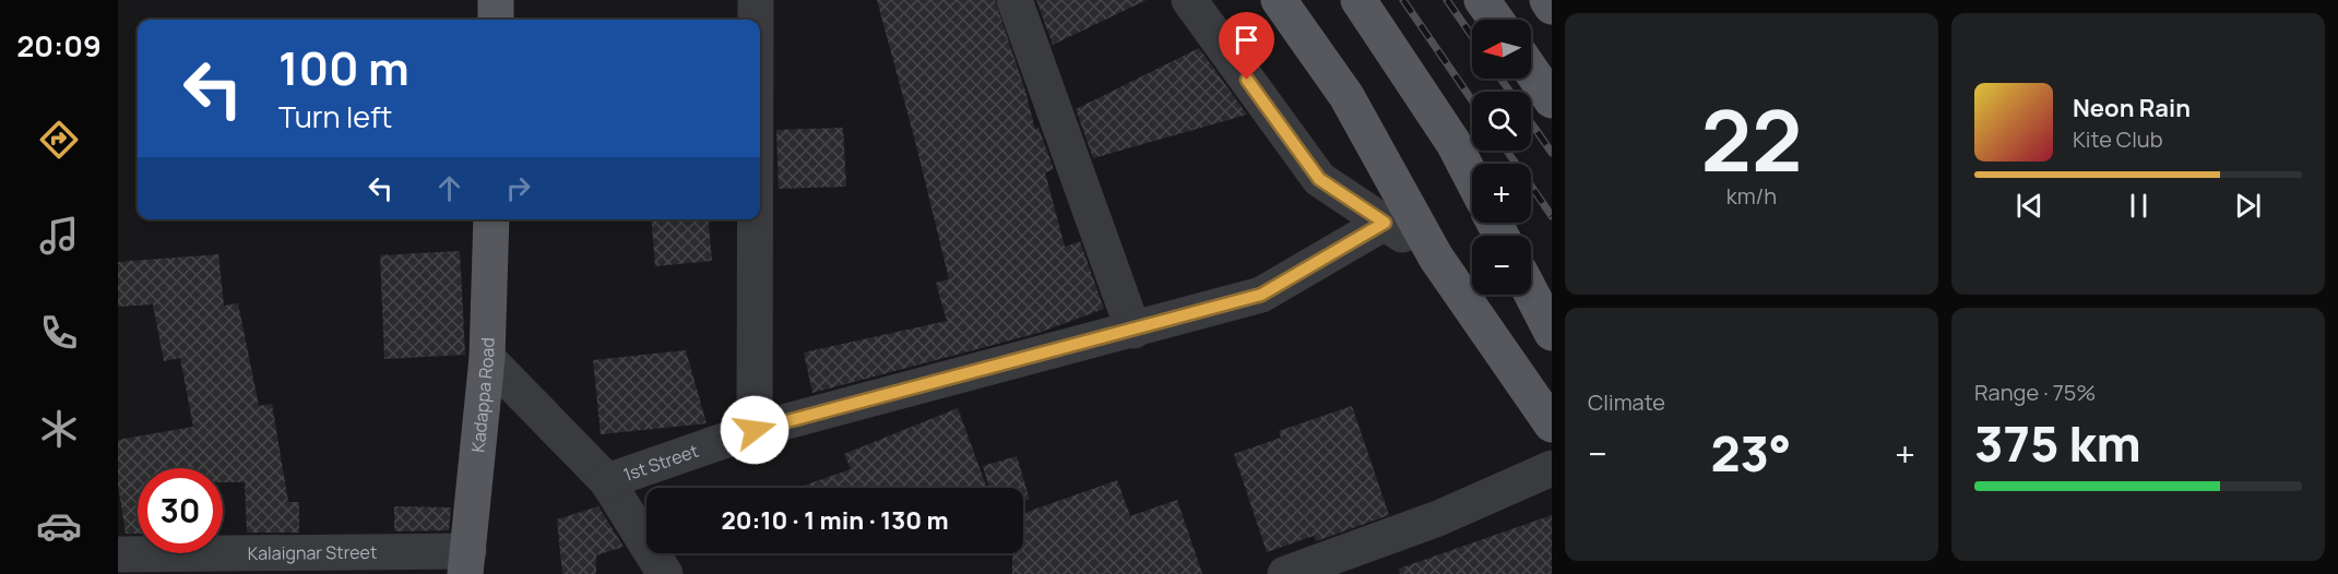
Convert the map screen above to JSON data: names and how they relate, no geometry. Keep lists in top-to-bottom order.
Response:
{
  "streets": {
    "main road": ["Kadappa Road"],
    "street": ["1st Street", "Kalaignar Street"]
  },
  "crossings": [
    ["Kadappa Road", "Kalaignar Street"]
  ],
  "north": "left",
  "page": {
    "tabs": "20:09",
    "tile": [
      ["22", "km/h"],
      "Climate",
      ["Range · 75%", "375 km"]
    ],
    "map_buttons": ["+", "−"],
    "turn": ["100 m", "Turn left"],
    "song": ["Neon Rain", "Kite Club"],
    "heat": ["−", "23°", "+"],
    "limit": "30",
    "trip": "20:10 · 1 min · 130 m"
  }
}
